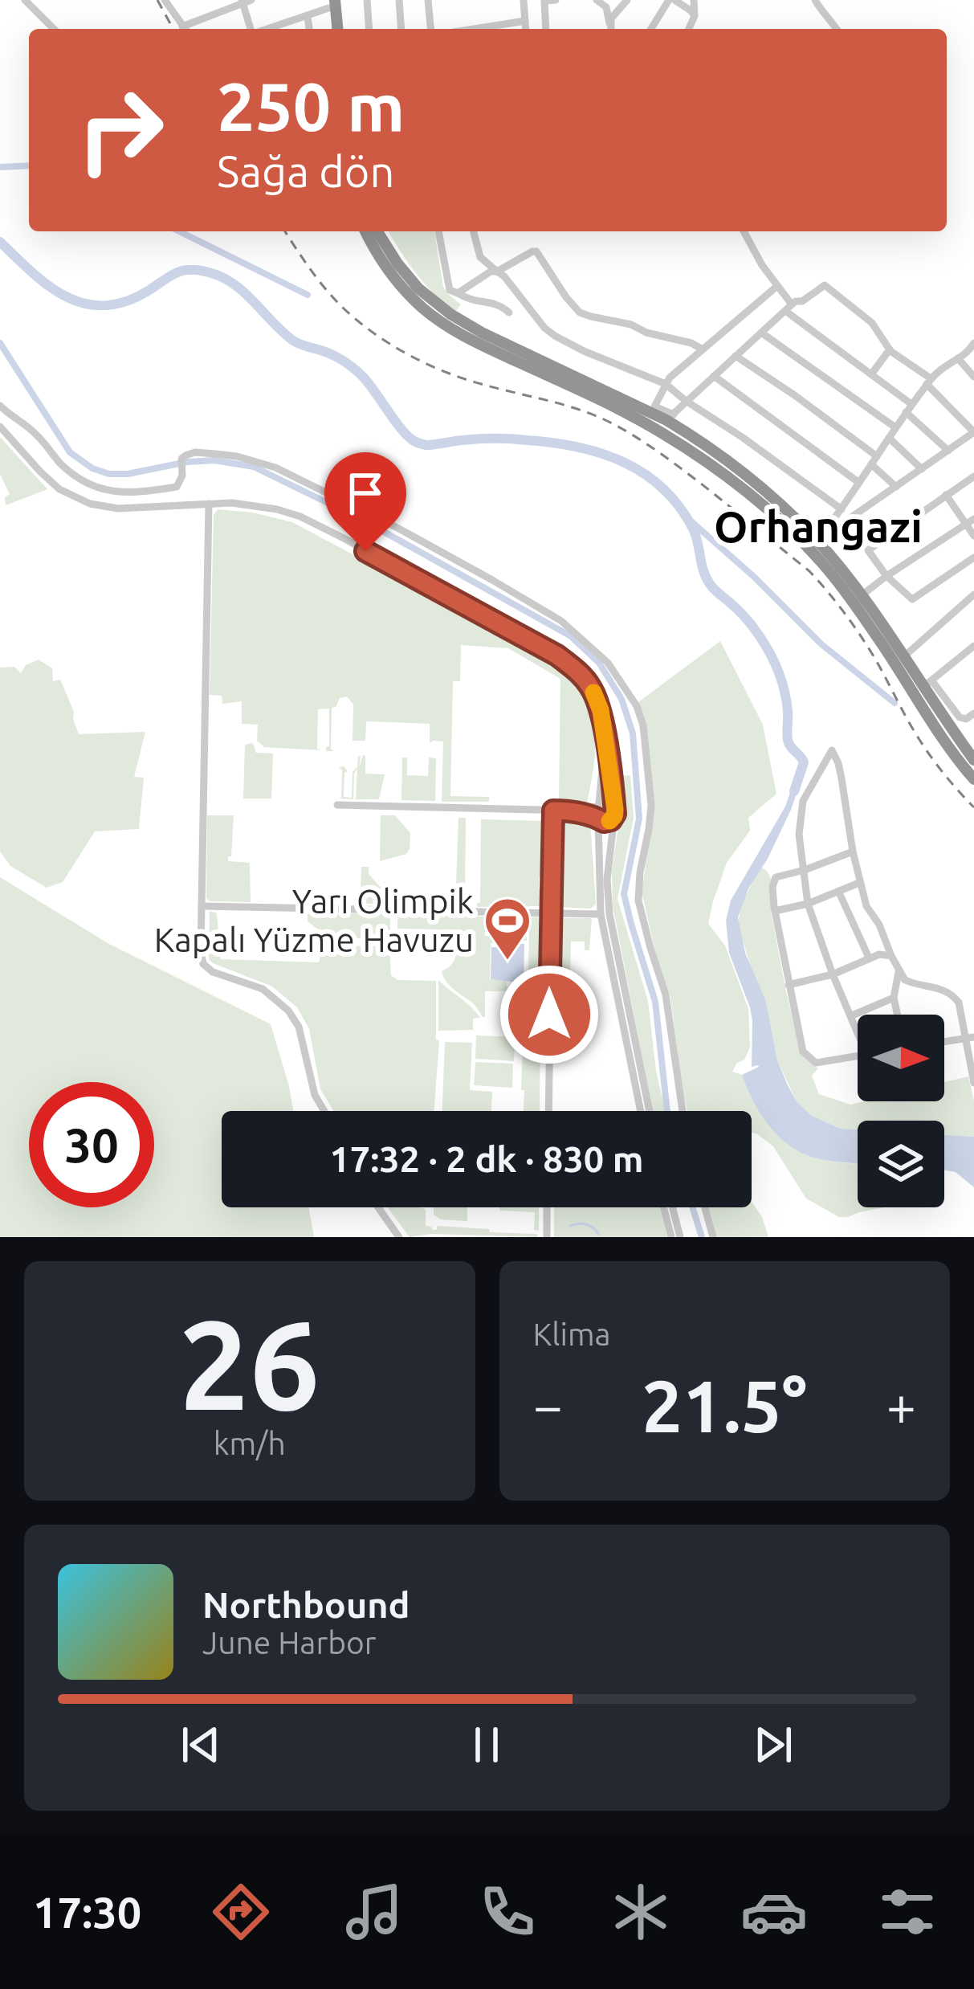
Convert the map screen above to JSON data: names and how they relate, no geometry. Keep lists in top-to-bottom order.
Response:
{
  "districts": ["Orhangazi"],
  "places": {
    "sports": ["Yarı Olimpik Kapalı Yüzme Havuzu"]
  },
  "north": "right",
  "page": {
    "turn": ["250 m", "Sağa dön"],
    "limit": "30",
    "trip": "17:32 · 2 dk · 830 m",
    "tile": [
      ["26", "km/h"],
      "Klima"
    ],
    "heat": ["−", "21.5°", "+"],
    "song": ["Northbound", "June Harbor"],
    "tabs": "17:30"
  }
}
